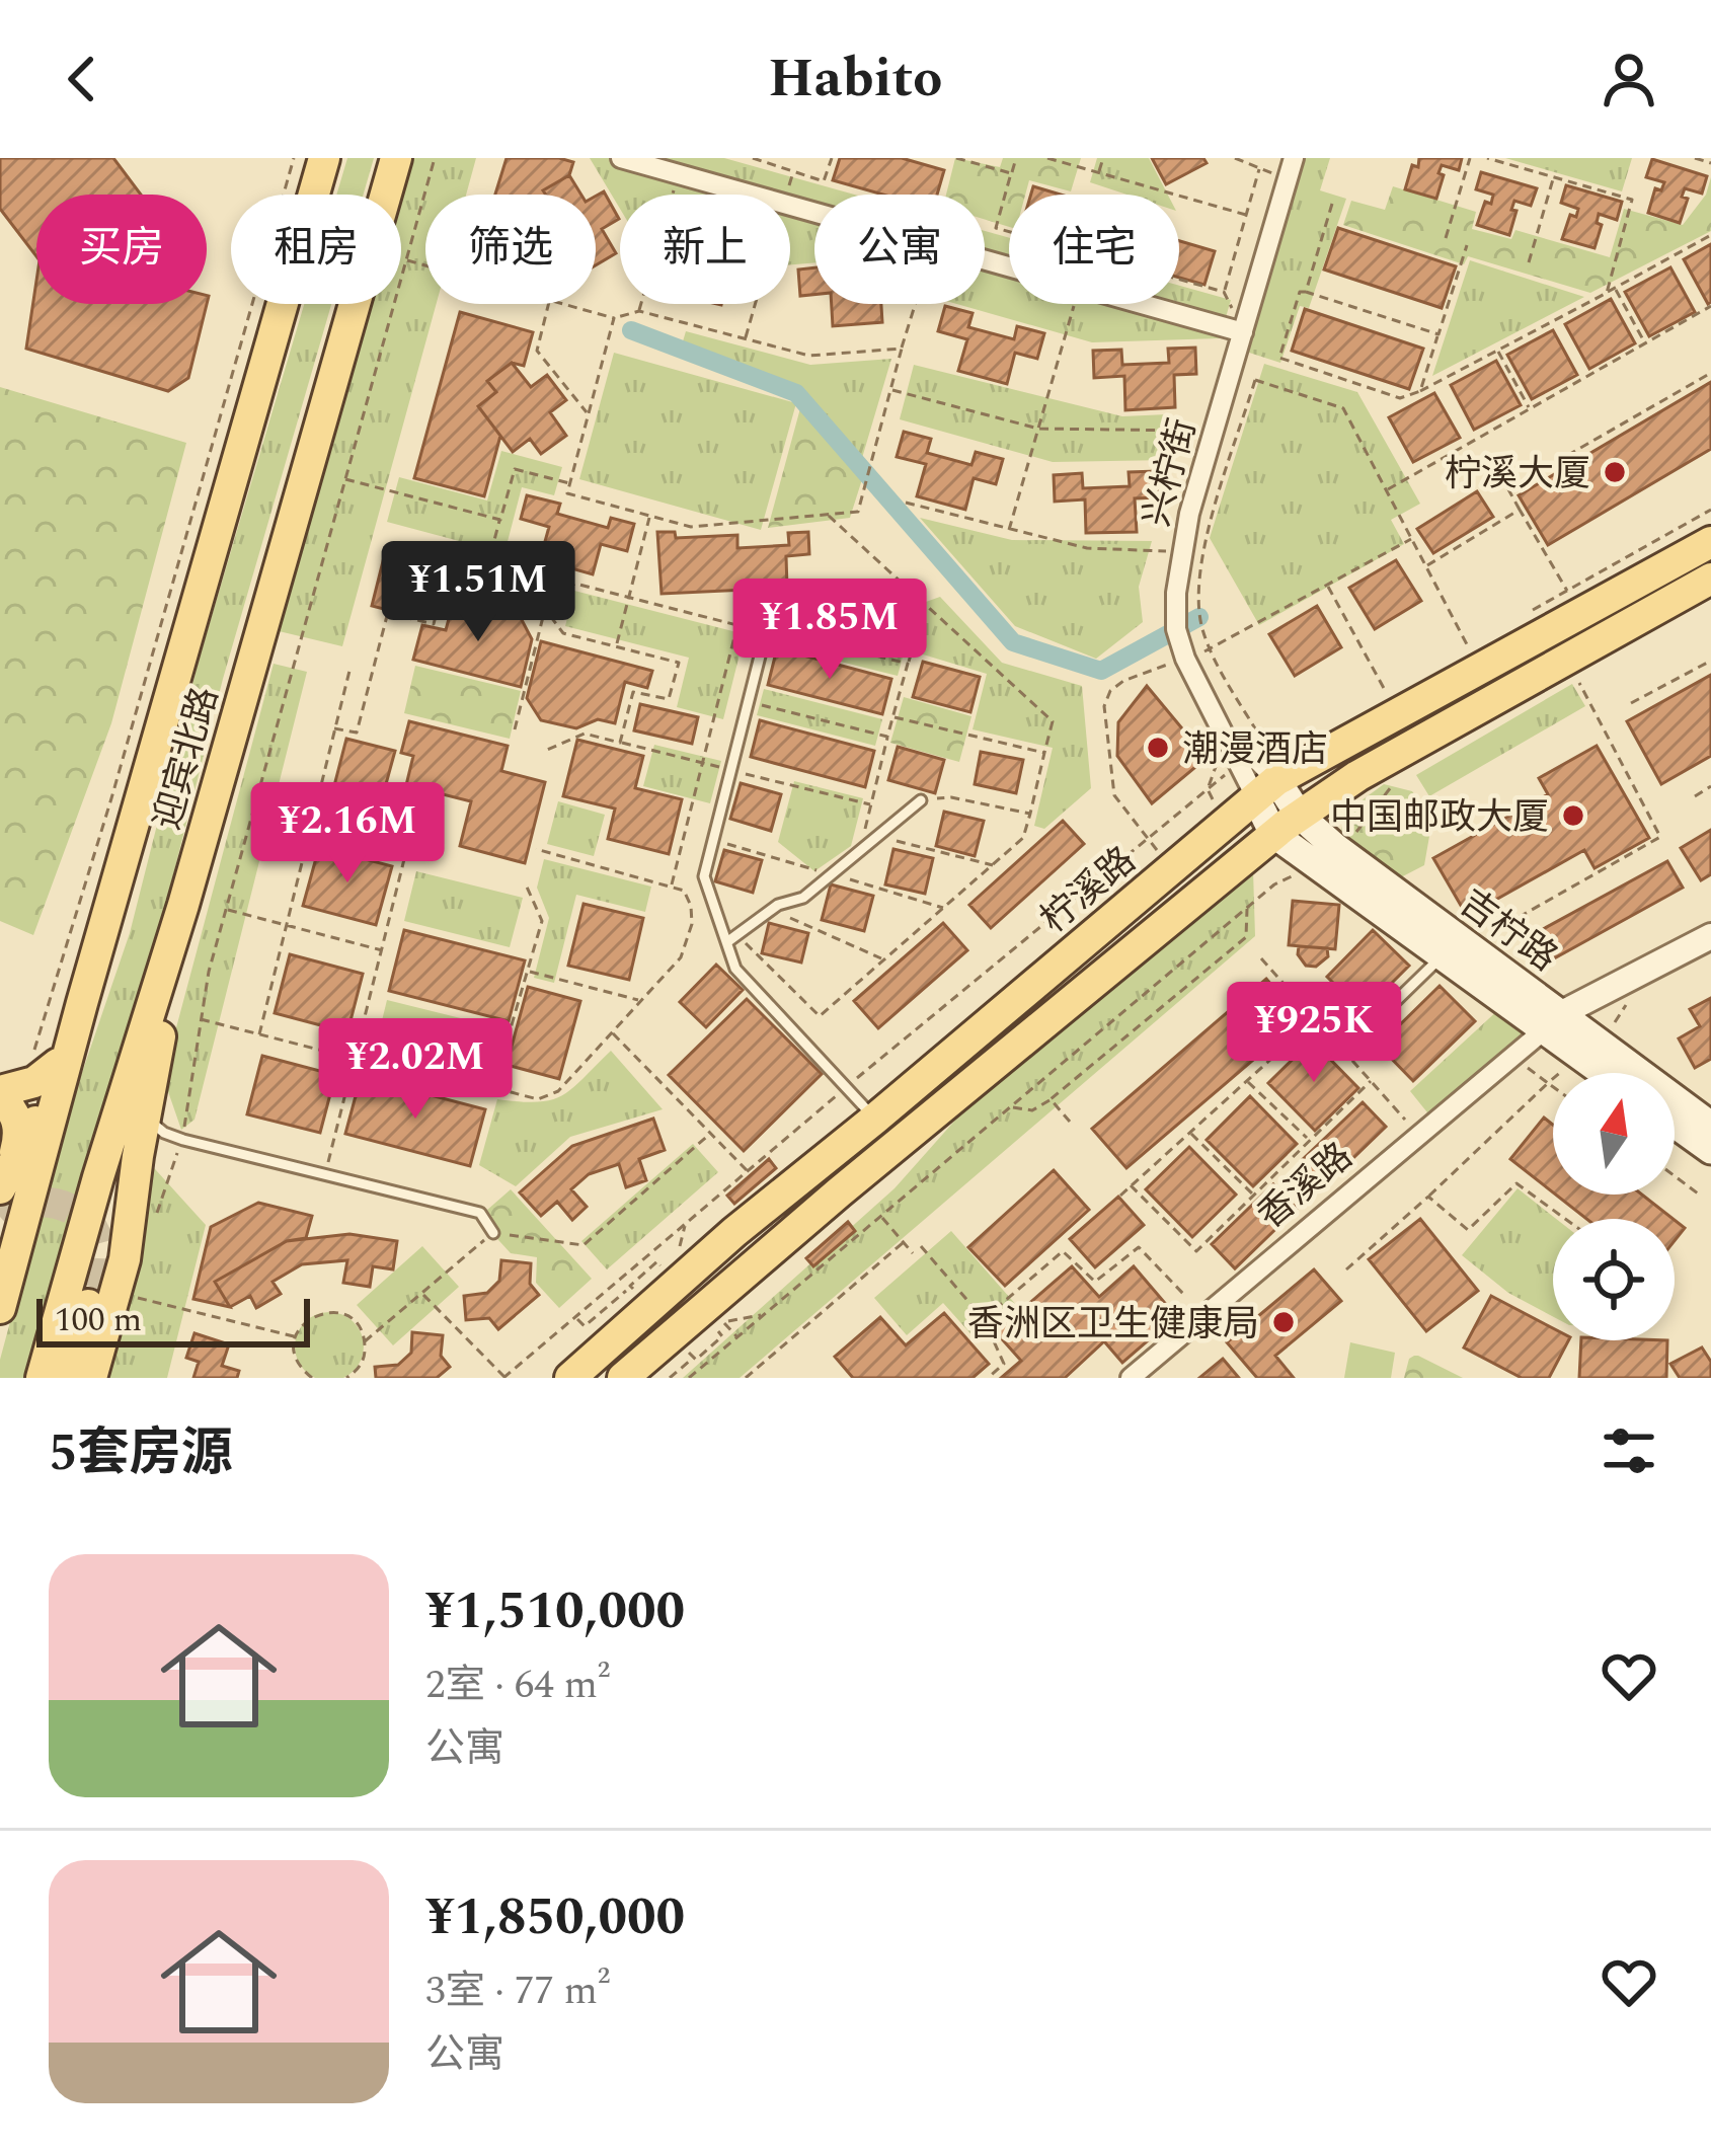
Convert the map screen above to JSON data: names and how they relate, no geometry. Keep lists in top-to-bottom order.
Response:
{
  "streets": {
    "main road": ["迎宾北路", "柠溪路", "吉柠路"],
    "street": ["兴柠街", "香溪路"]
  },
  "crossings": [
    ["兴柠街", "柠溪路"],
    ["兴柠街", "吉柠路"],
    ["柠溪路", "吉柠路"],
    ["吉柠路", "香溪路"]
  ],
  "places": [
    "柠溪大厦",
    "潮漫酒店",
    "中国邮政大厦",
    "香洲区卫生健康局"
  ],
  "scale_bar": "100 m",
  "north": "top",
  "page": {
    "header": "Habito",
    "chip": [
      "买房",
      "租房",
      "筛选",
      "新上",
      "公寓",
      "住宅"
    ],
    "price": [
      "¥1.51M",
      "¥1.85M",
      "¥2.16M",
      "¥925K",
      "¥2.02M"
    ],
    "scale": "100 m",
    "heading": "5套房源",
    "list": [
      {
        "name": "¥1,510,000",
        "note": "2室 · 64 m² · 公寓"
      },
      {
        "name": "¥1,850,000",
        "note": "3室 · 77 m² · 公寓"
      }
    ]
  }
}
